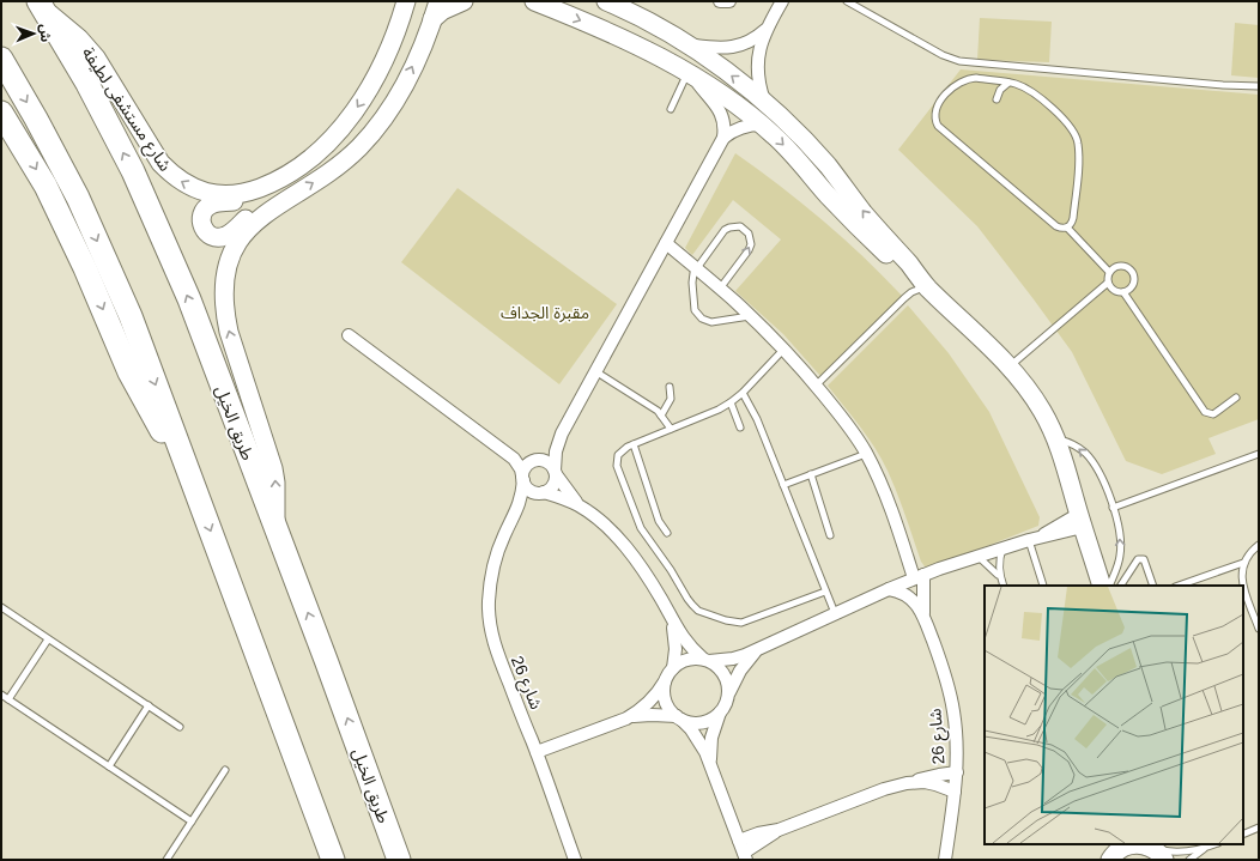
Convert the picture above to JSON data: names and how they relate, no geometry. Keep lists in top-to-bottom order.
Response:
{
  "streets": {
    "highway": ["طريق الخيل"],
    "main road": ["شارع مستشفى لطيفة"],
    "street": ["شارع 26"]
  },
  "crossings": [
    ["شارع مستشفى لطيفة", "طريق الخيل"]
  ],
  "parks": ["مقبرة الجداف"],
  "north": "right"
}
